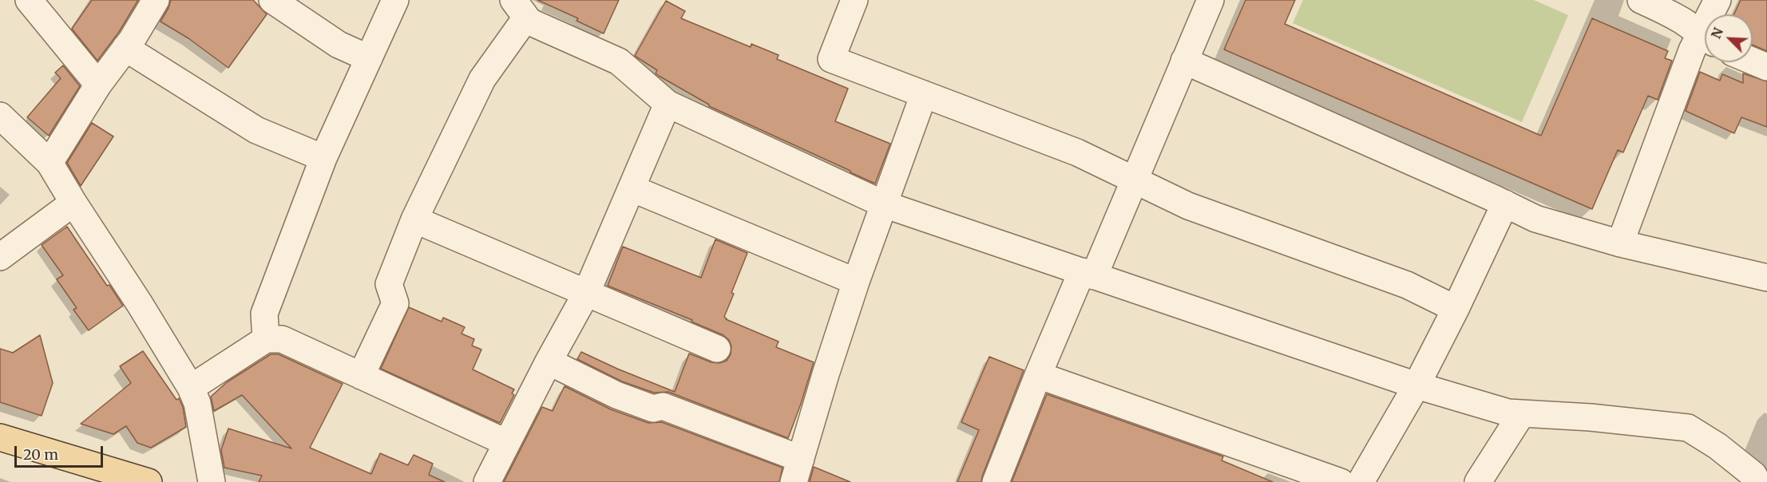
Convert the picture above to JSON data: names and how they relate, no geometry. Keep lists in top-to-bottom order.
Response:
{
  "scale_bar": "20 m",
  "north": "top left"
}
